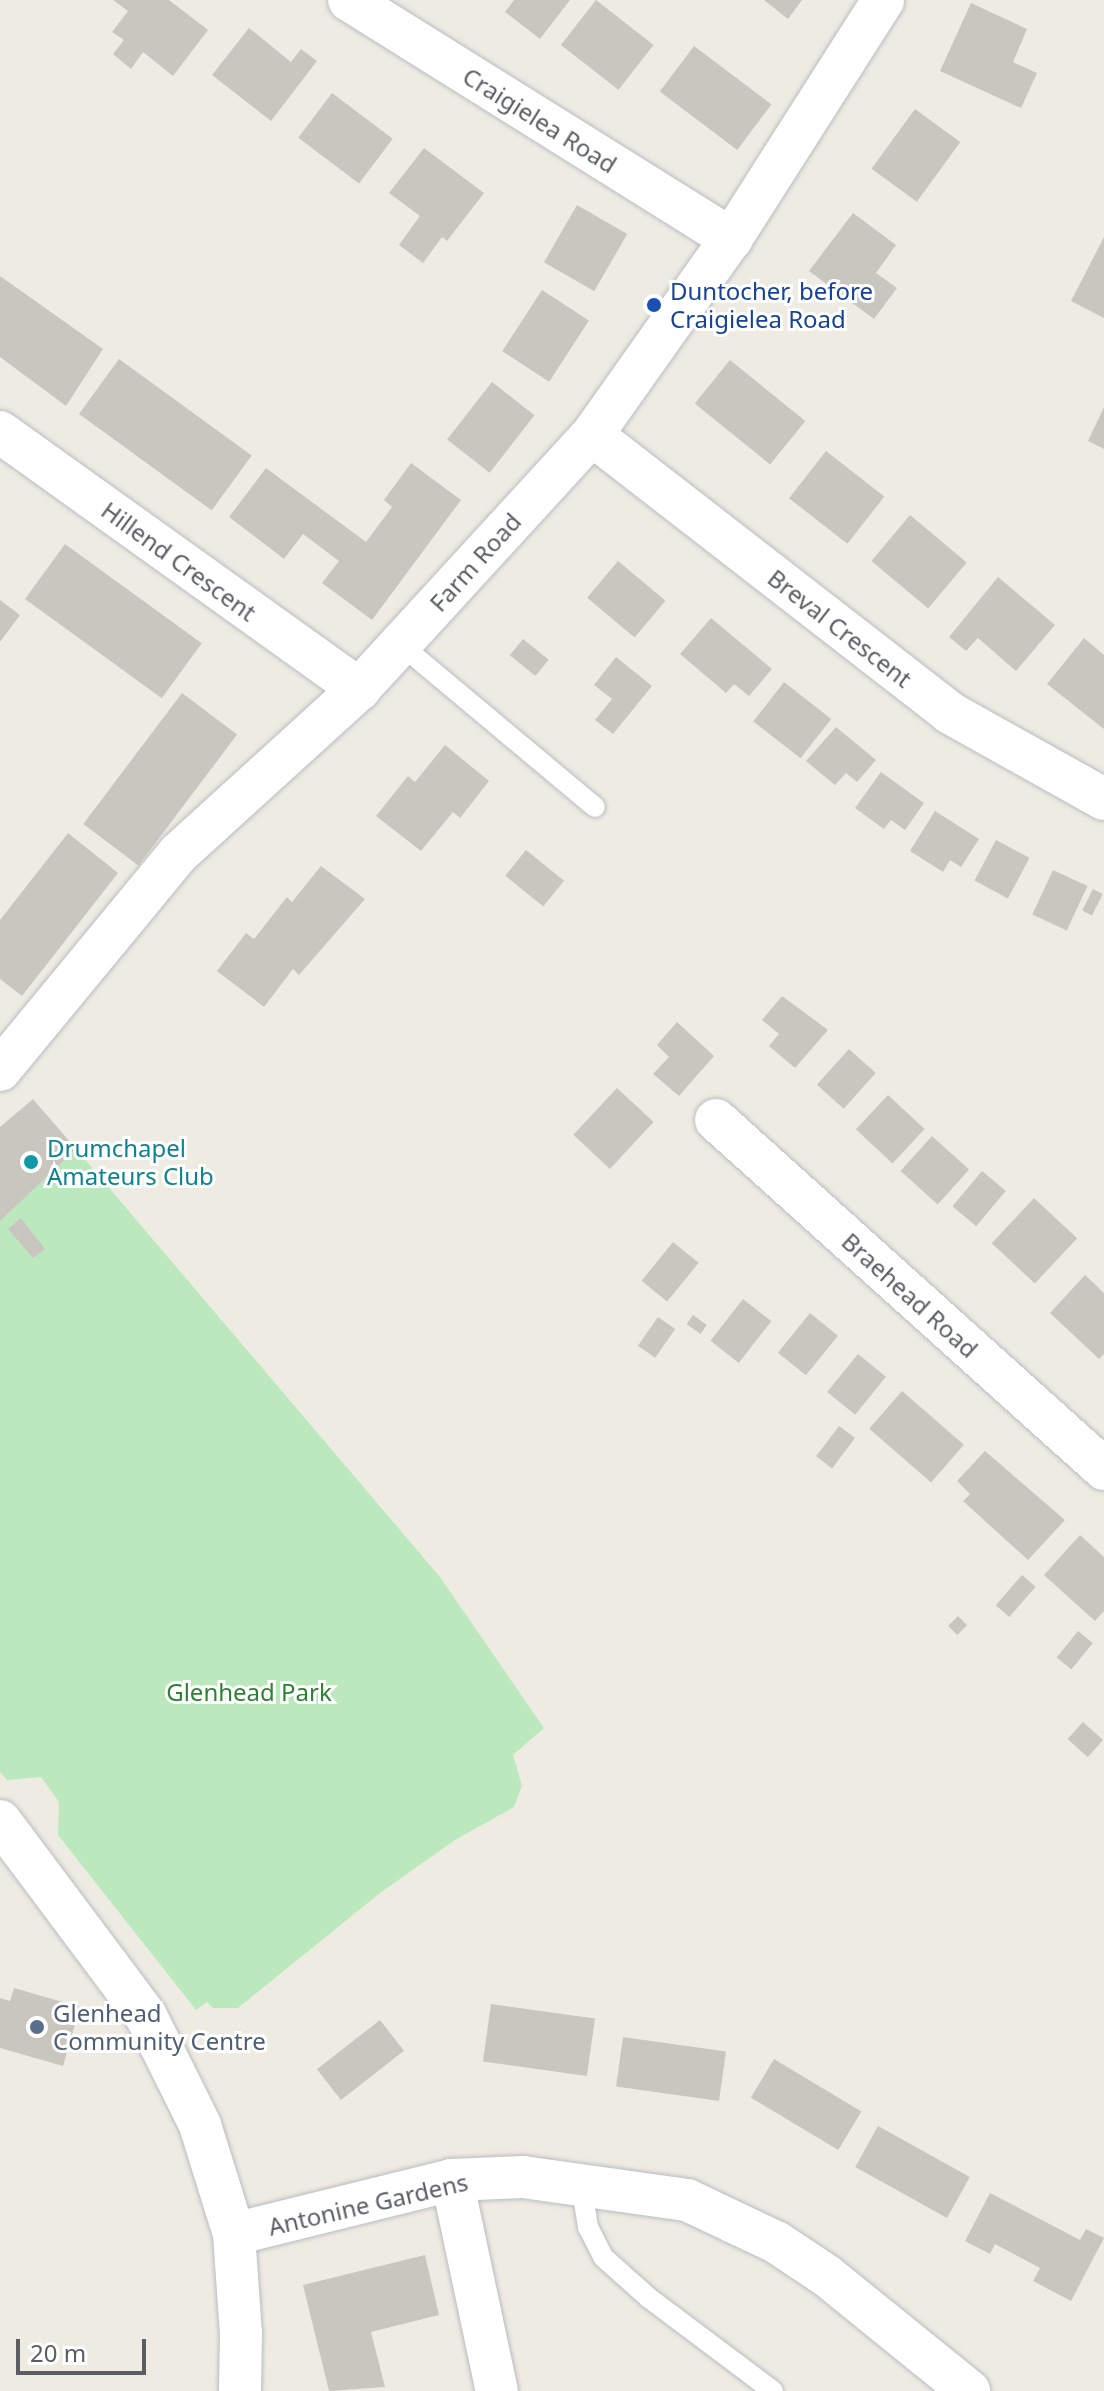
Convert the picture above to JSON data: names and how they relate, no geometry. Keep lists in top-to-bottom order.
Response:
{
  "streets": {
    "street": [
      "Craigielea Road",
      "Hillend Crescent",
      "Farm Road",
      "Breval Crescent",
      "Braehead Road",
      "Antonine Gardens"
    ]
  },
  "crossings": [
    ["Craigielea Road", "Farm Road"],
    ["Hillend Crescent", "Farm Road"],
    ["Farm Road", "Breval Crescent"]
  ],
  "parks": ["Glenhead Park"],
  "places": ["Duntocher, before Craigielea Road", "Drumchapel Amateurs Club", "Glenhead Community Centre"],
  "scale_bar": "20 m"
}
